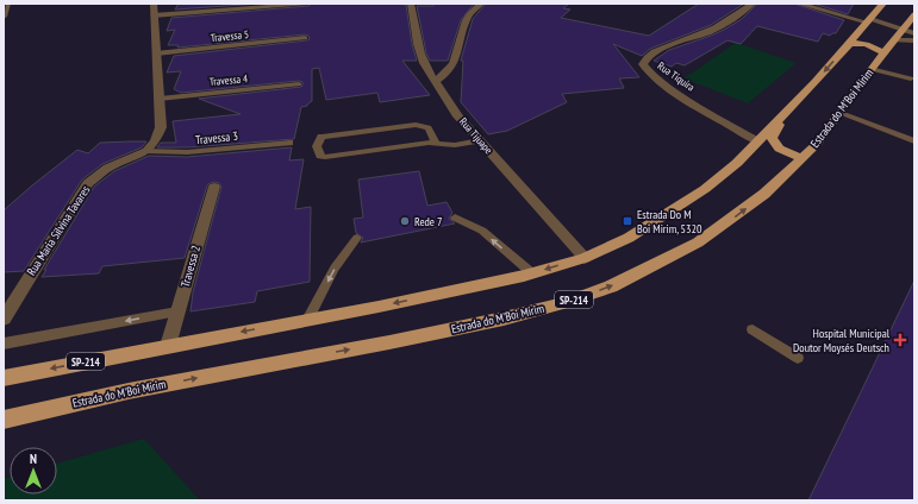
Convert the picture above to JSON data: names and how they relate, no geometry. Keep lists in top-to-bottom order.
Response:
{
  "streets": {
    "main road": ["Estrada do M'Boi Mirim", "SP-214"],
    "street": [
      "Rua Tiquira",
      "Rua Tijuape",
      "Rua Maria Silvina Tavares",
      "Travessa 2"
    ],
    "lane": ["Travessa 5", "Travessa 4", "Travessa 3"]
  },
  "crossings": [
    ["Rua Tiquira", "SP-214"],
    ["Rua Tijuape", "SP-214"],
    ["Travessa 3", "Rua Maria Silvina Tavares"],
    ["Travessa 2", "SP-214"]
  ],
  "places": {
    "other": ["Rede 7"],
    "transit": ["Estrada Do M Boi Mirim, 5320"],
    "health": ["Hospital Municipal Doutor Moysés Deutsch"]
  },
  "north": "top"
}
